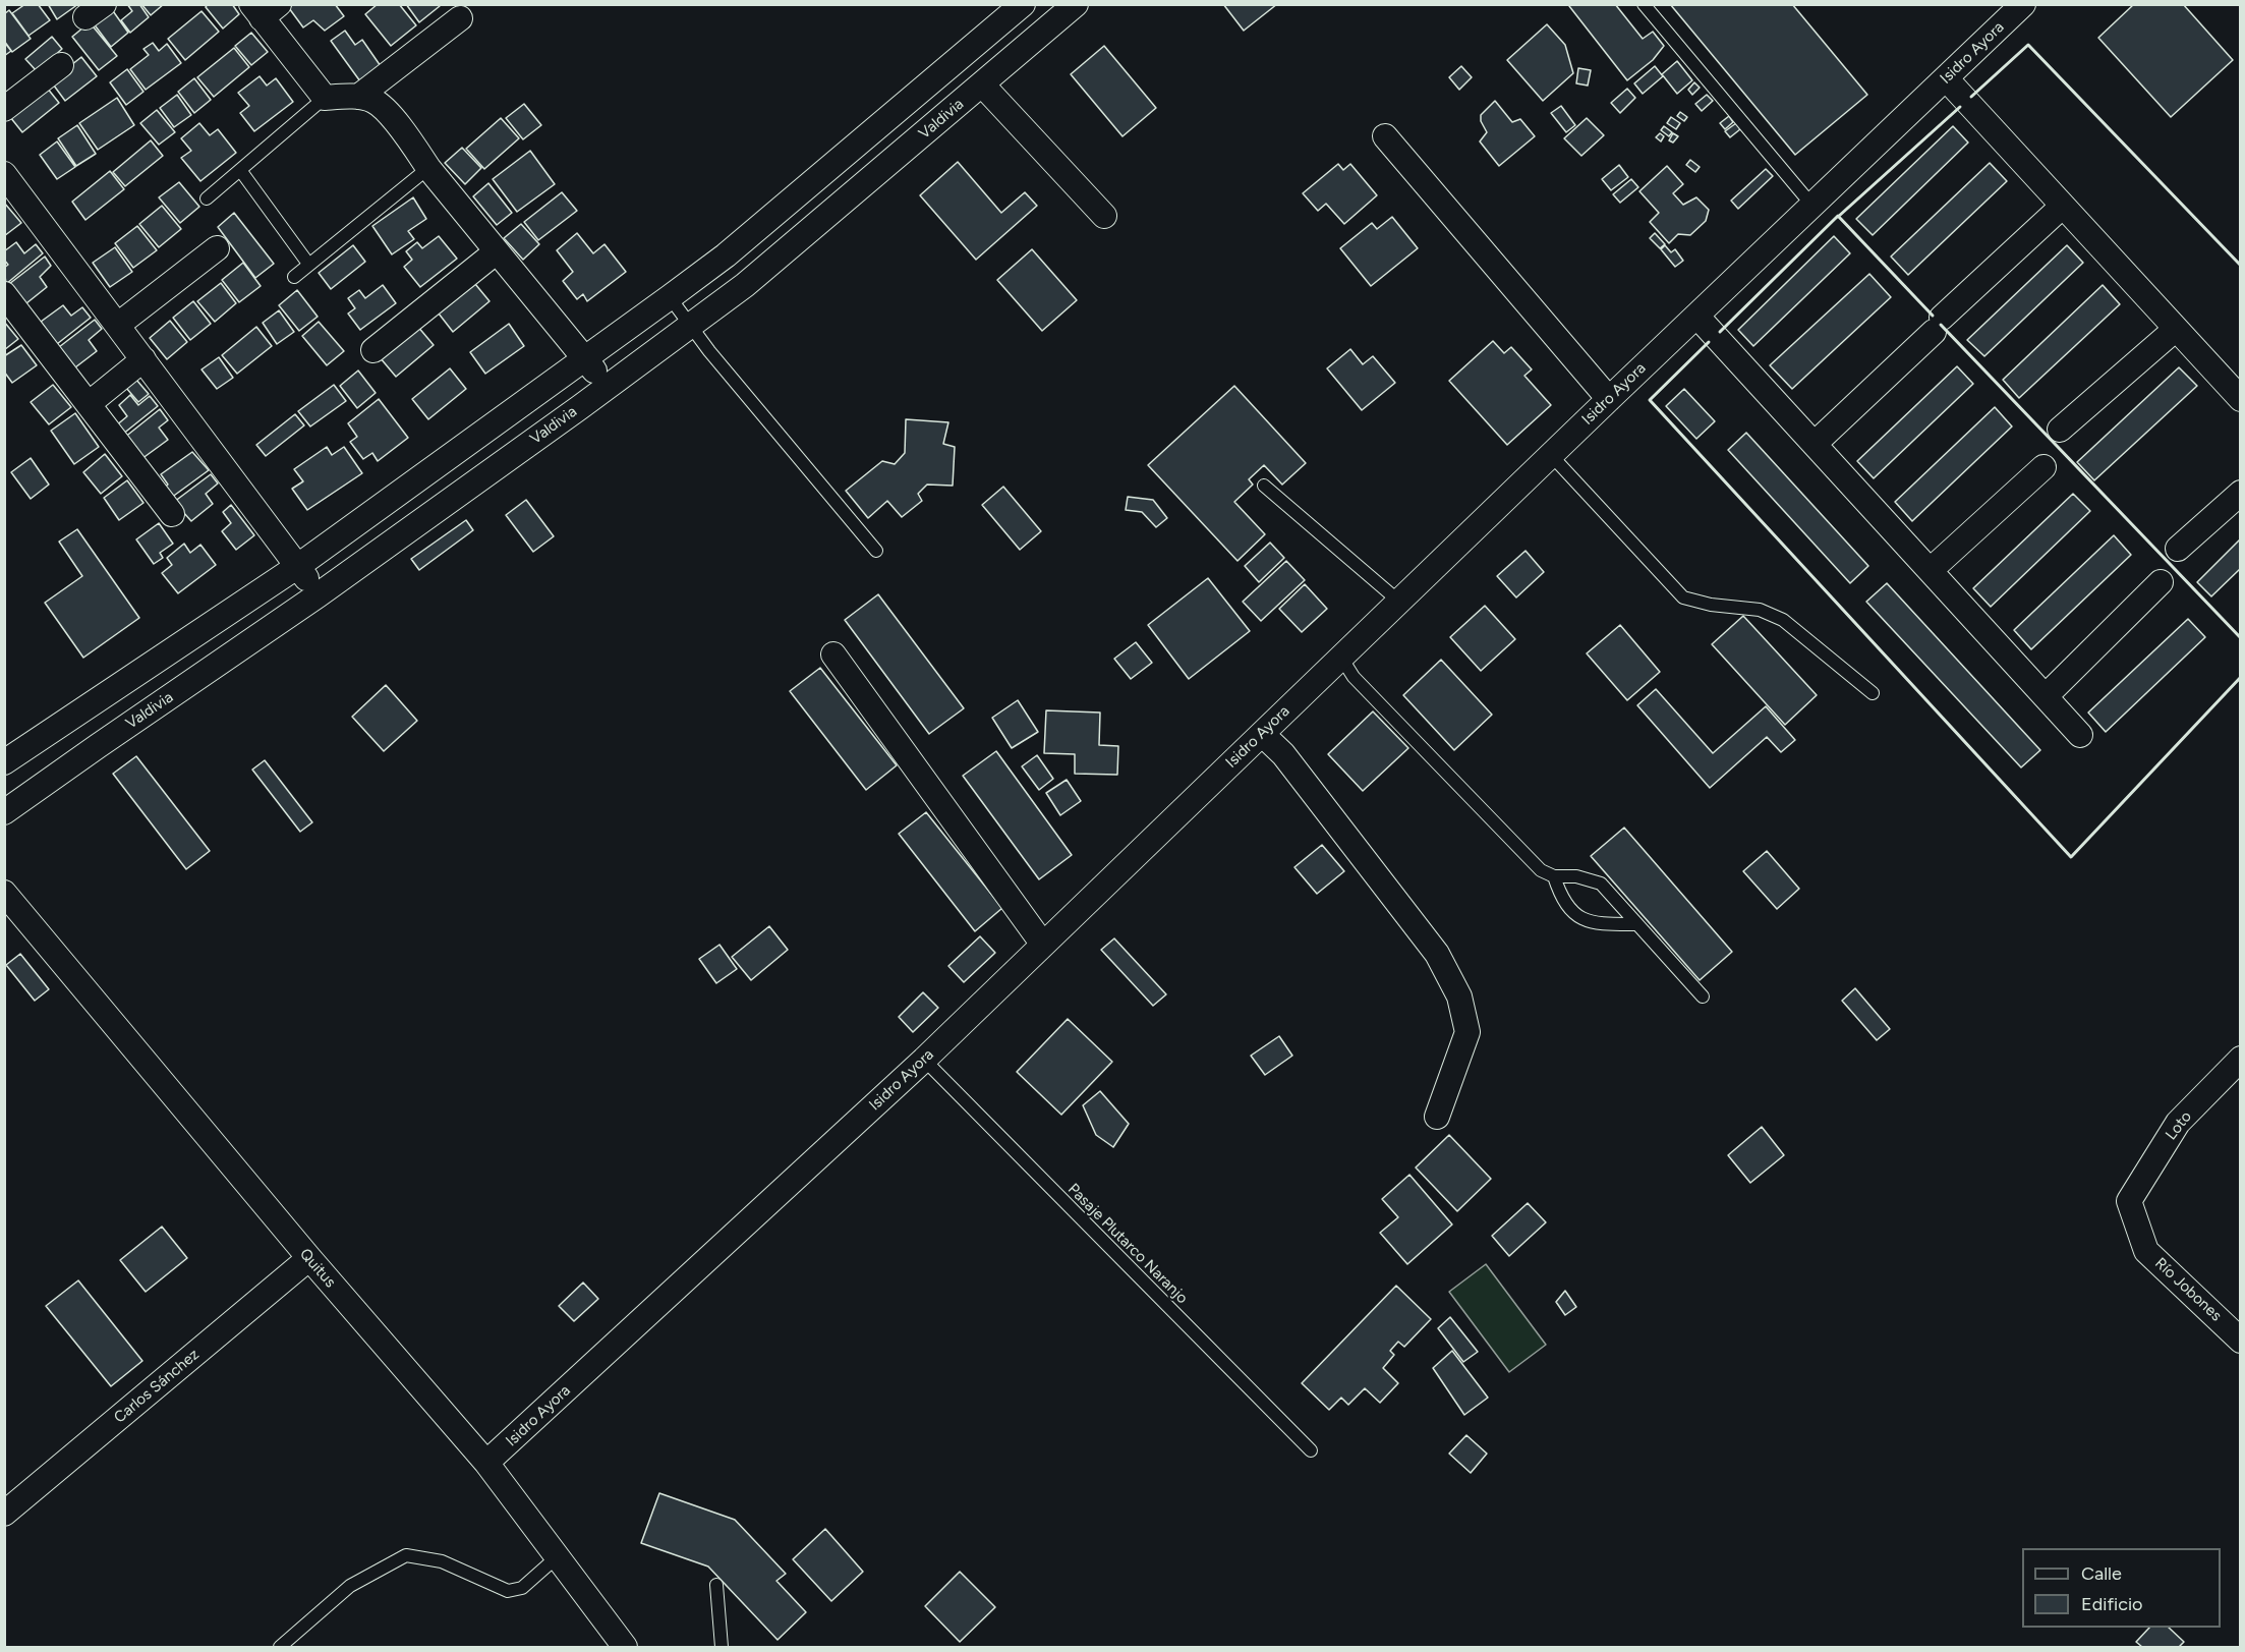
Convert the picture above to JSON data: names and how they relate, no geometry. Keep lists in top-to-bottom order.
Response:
{
  "streets": {
    "street": [
      "Isidro Ayora",
      "Valdivia",
      "Loto",
      "Quitus",
      "Río Jobones",
      "Carlos Sánchez"
    ],
    "lane": ["Pasaje Plutarco Naranjo"]
  },
  "crossings": [
    ["Isidro Ayora", "Pasaje Plutarco Naranjo"],
    ["Isidro Ayora", "Quitus"],
    ["Loto", "Río Jobones"],
    ["Quitus", "Carlos Sánchez"]
  ],
  "legend": ["Calle", "Edificio"]
}
